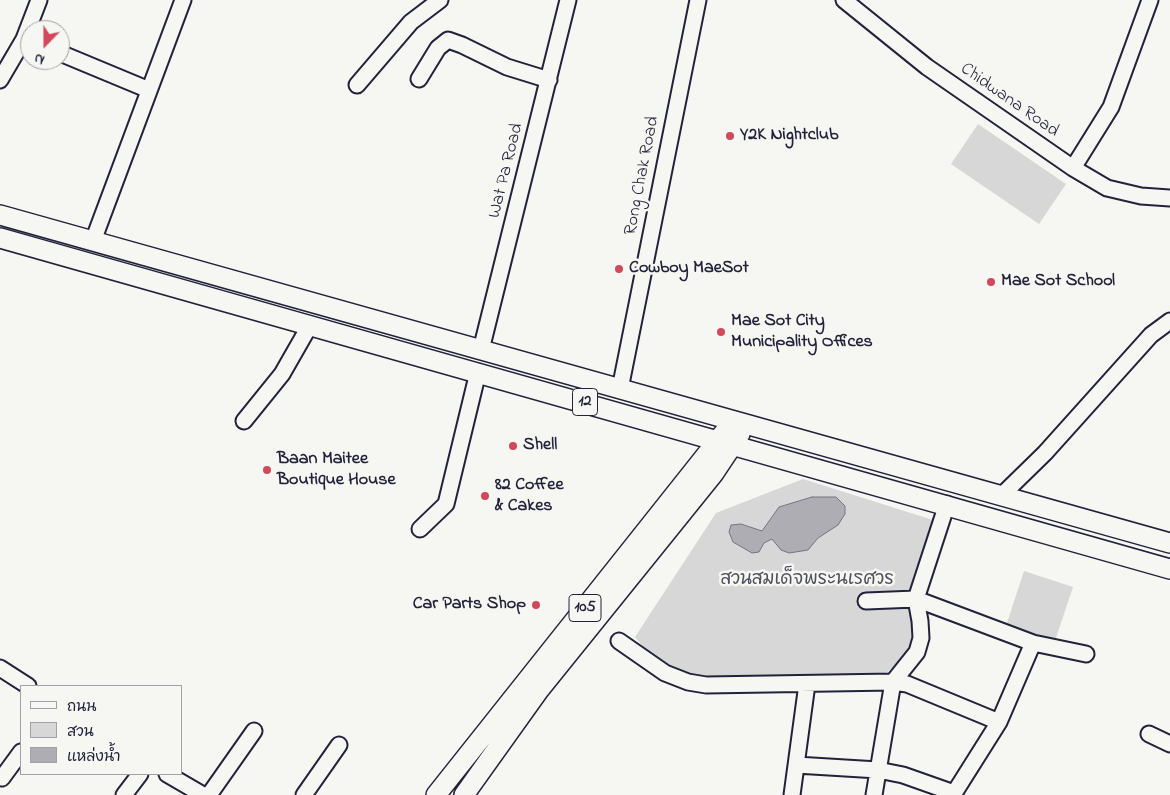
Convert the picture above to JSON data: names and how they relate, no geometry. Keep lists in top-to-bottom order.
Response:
{
  "streets": {
    "main road": ["12", "105"],
    "street": ["Chidwana Road", "Wat Pa Road", "Rong Chak Road"]
  },
  "crossings": [
    ["Wat Pa Road", "12"],
    ["Rong Chak Road", "12"],
    ["12", "105"]
  ],
  "parks": ["สวนสมเด็จพระนเรศวร"],
  "places": [
    "Y2K Nightclub",
    "Cowboy MaeSot",
    "Mae Sot School",
    "Mae Sot City Municipality Offices",
    "Shell",
    "Baan Maitee Boutique House",
    "82 Coffee & Cakes",
    "Car Parts Shop"
  ],
  "legend": ["ถนน", "สวน", "แหล่งน้ำ"],
  "north": "bottom"
}
